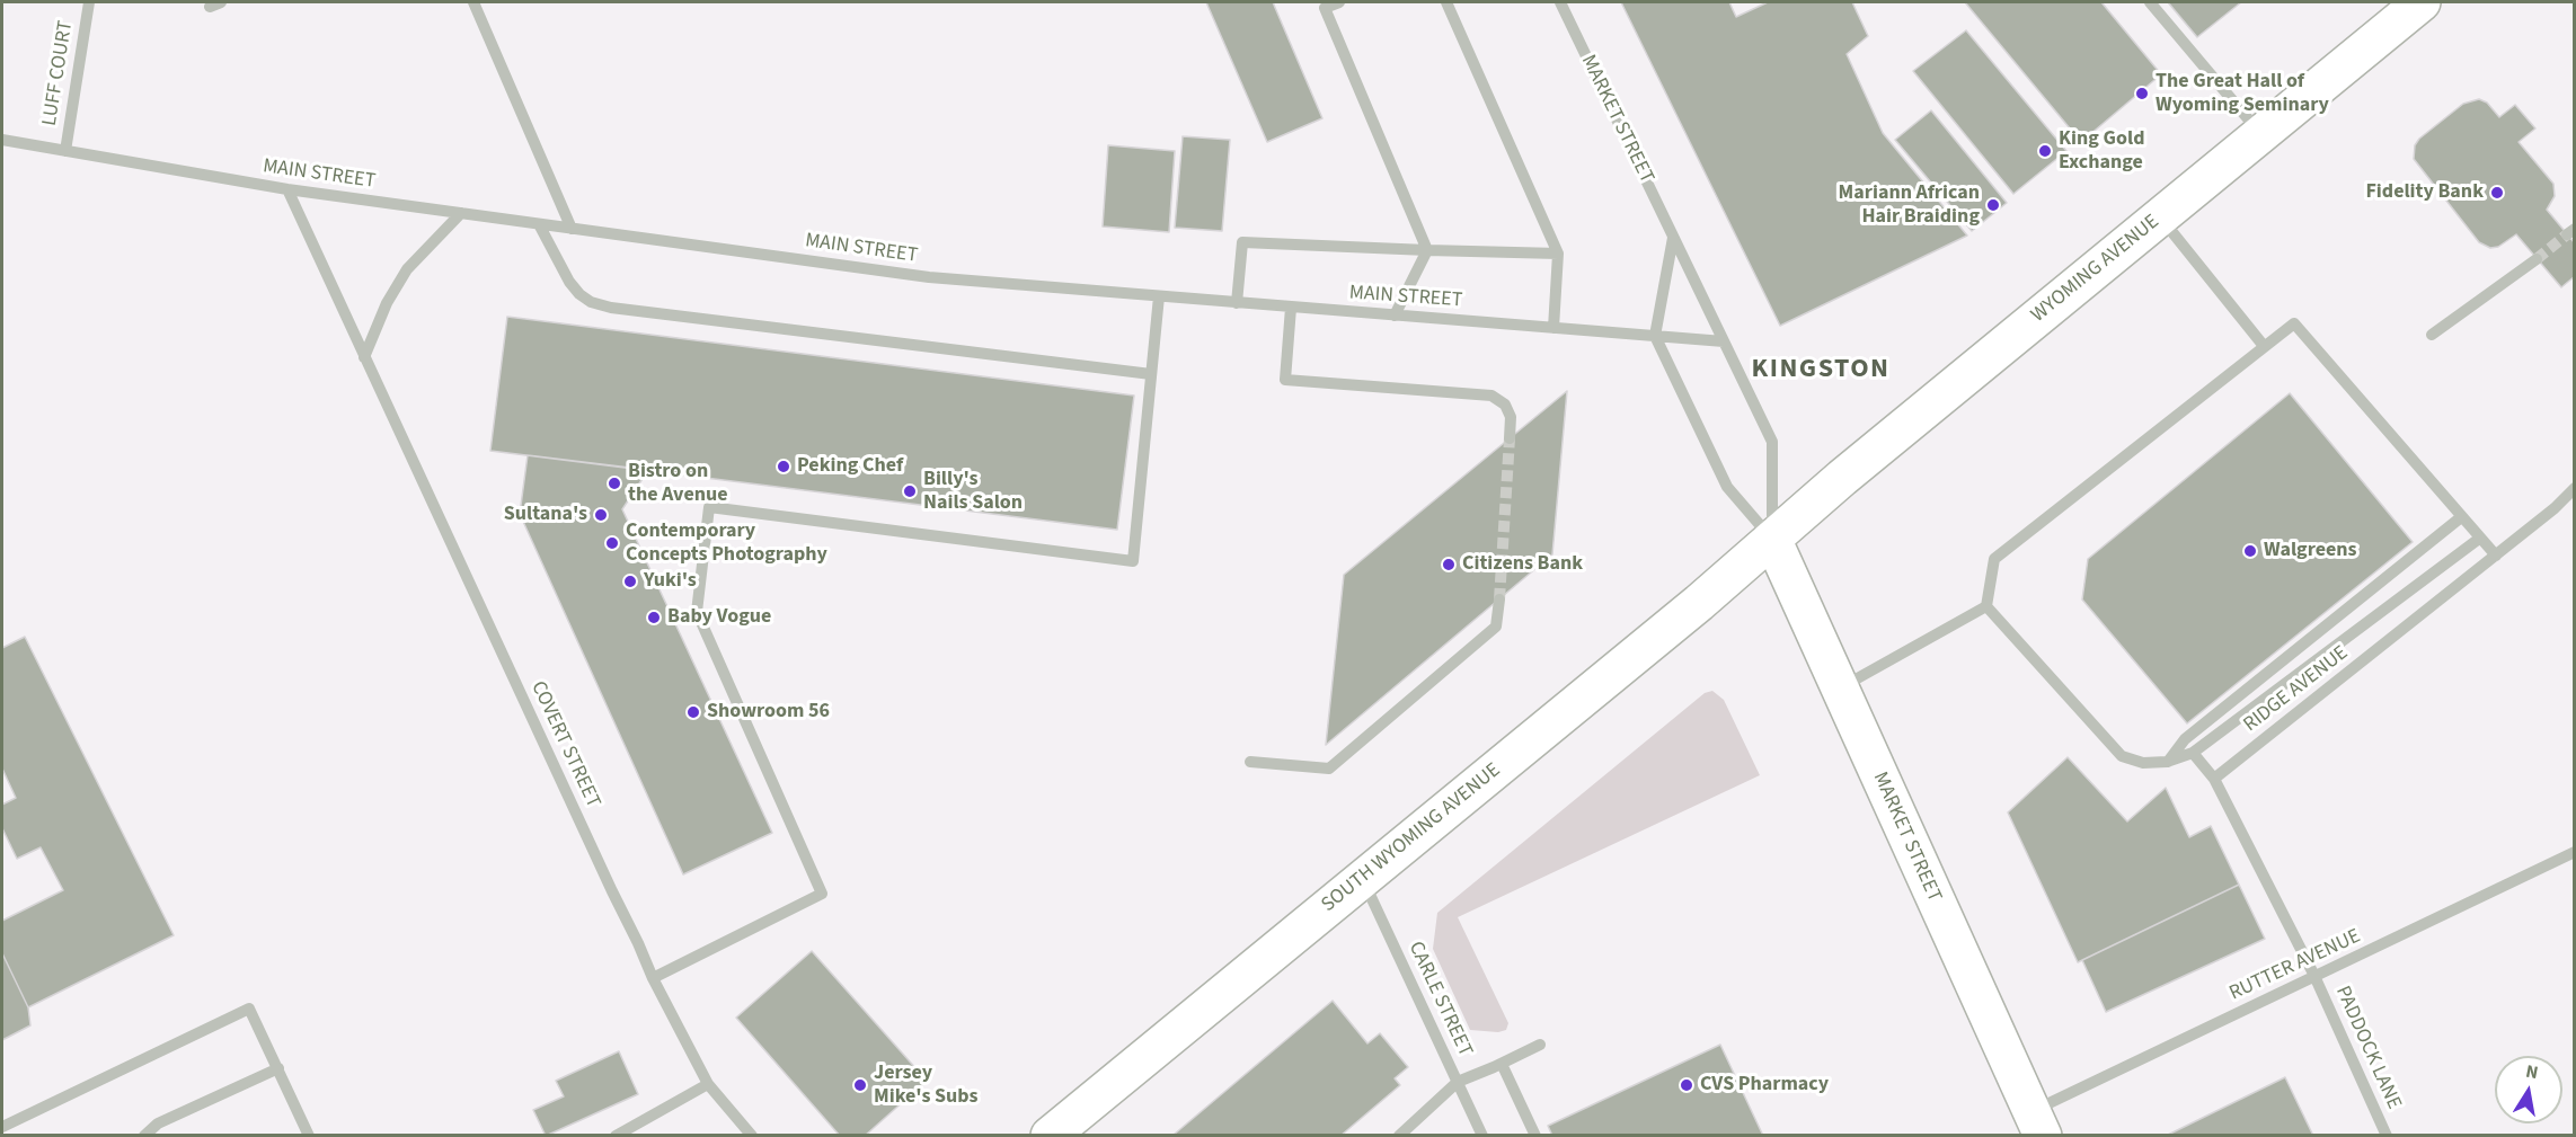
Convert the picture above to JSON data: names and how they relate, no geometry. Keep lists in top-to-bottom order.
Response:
{
  "streets": {
    "main road": ["MARKET STREET", "WYOMING AVENUE", "SOUTH WYOMING AVENUE"],
    "street": [
      "LUFF COURT",
      "MAIN STREET",
      "RIDGE AVENUE",
      "COVERT STREET",
      "RUTTER AVENUE",
      "CARLE STREET",
      "PADDOCK LANE"
    ]
  },
  "crossings": [
    ["LUFF COURT", "MAIN STREET"],
    ["MARKET STREET", "MAIN STREET"],
    ["MARKET STREET", "WYOMING AVENUE"],
    ["MARKET STREET", "SOUTH WYOMING AVENUE"],
    ["MARKET STREET", "RUTTER AVENUE"],
    ["MAIN STREET", "COVERT STREET"],
    ["WYOMING AVENUE", "SOUTH WYOMING AVENUE"],
    ["SOUTH WYOMING AVENUE", "CARLE STREET"],
    ["RUTTER AVENUE", "PADDOCK LANE"]
  ],
  "districts": ["KINGSTON"],
  "places": [
    "The Great Hall of Wyoming Seminary",
    "King Gold Exchange",
    "Fidelity Bank",
    "Mariann African Hair Braiding",
    "Peking Chef",
    "Bistro on the Avenue",
    "Billy's Nails Salon",
    "Sultana's",
    "Contemporary Concepts Photography",
    "Walgreens",
    "Citizens Bank",
    "Yuki's",
    "Baby Vogue",
    "Showroom 56",
    "Jersey Mike's Subs",
    "CVS Pharmacy"
  ],
  "north": "top"
}
